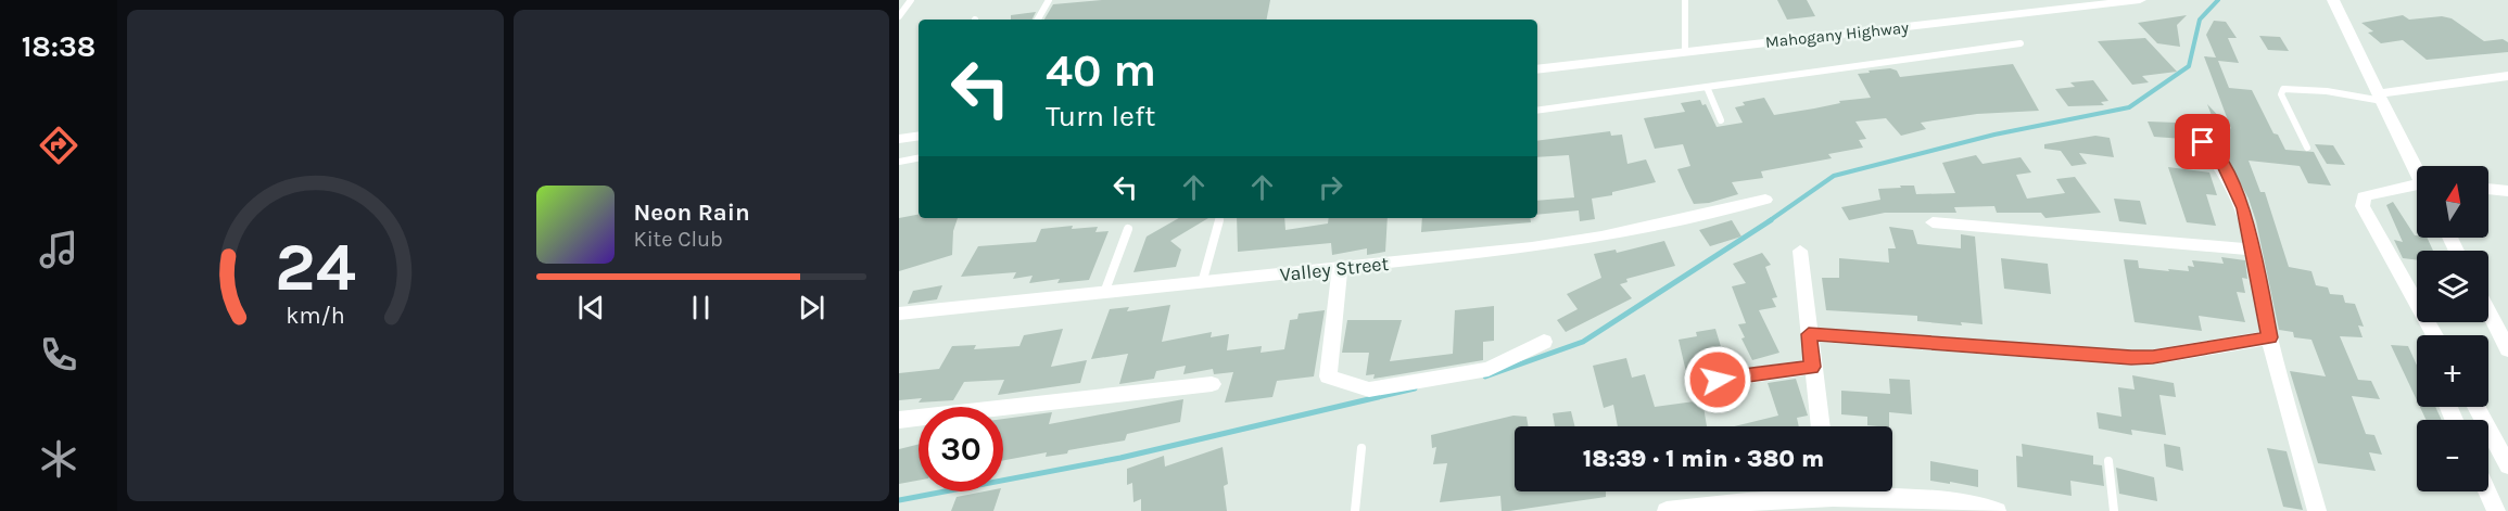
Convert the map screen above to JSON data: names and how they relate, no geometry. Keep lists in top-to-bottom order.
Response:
{
  "streets": {
    "street": ["Mahogany Highway", "Valley Street"]
  },
  "north": "top",
  "page": {
    "tabs": "18:38",
    "turn": ["40 m", "Turn left"],
    "map_buttons": ["+", "−"],
    "song": ["Neon Rain", "Kite Club"],
    "limit": "30",
    "trip": "18:39 · 1 min · 380 m",
    "gauge": ["24", "km/h"]
  }
}
